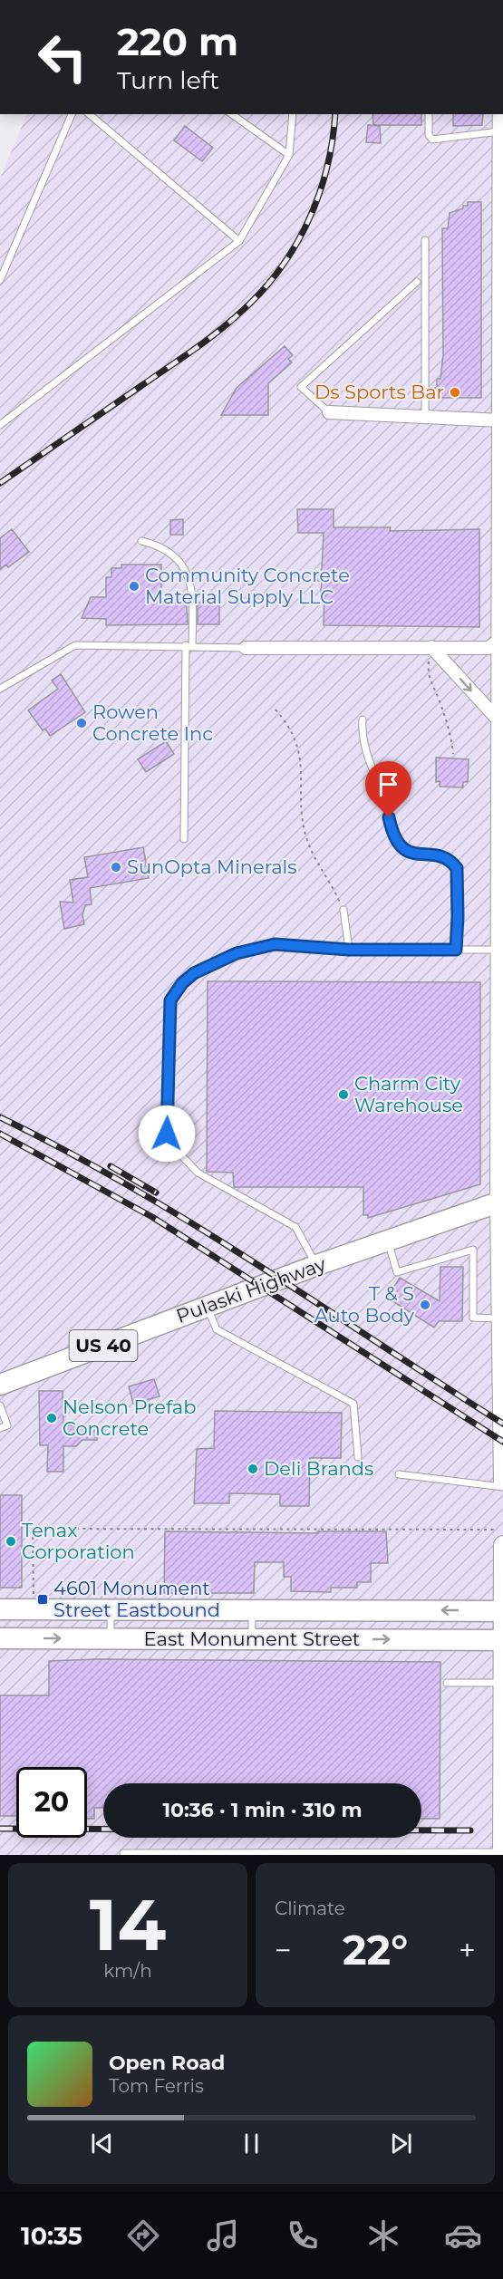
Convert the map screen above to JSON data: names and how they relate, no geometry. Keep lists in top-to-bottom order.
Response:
{
  "streets": {
    "main road": ["Pulaski Highway", "US 40", "East Monument Street"]
  },
  "places": {
    "other": [
      "Ds Sports Bar",
      "Community Concrete Material Supply LLC",
      "Rowen Concrete Inc",
      "SunOpta Minerals",
      "Charm City Warehouse",
      "T & S Auto Body",
      "Nelson Prefab Concrete",
      "Deli Brands",
      "Tenax Corporation"
    ],
    "transit": ["4601 Monument Street Eastbound"]
  },
  "page": {
    "turn": ["220 m", "Turn left"],
    "limit": "20",
    "trip": "10:36 · 1 min · 310 m",
    "tile": [
      ["14", "km/h"],
      "Climate"
    ],
    "heat": ["−", "22°", "+"],
    "song": ["Open Road", "Tom Ferris"],
    "tabs": "10:35"
  }
}
